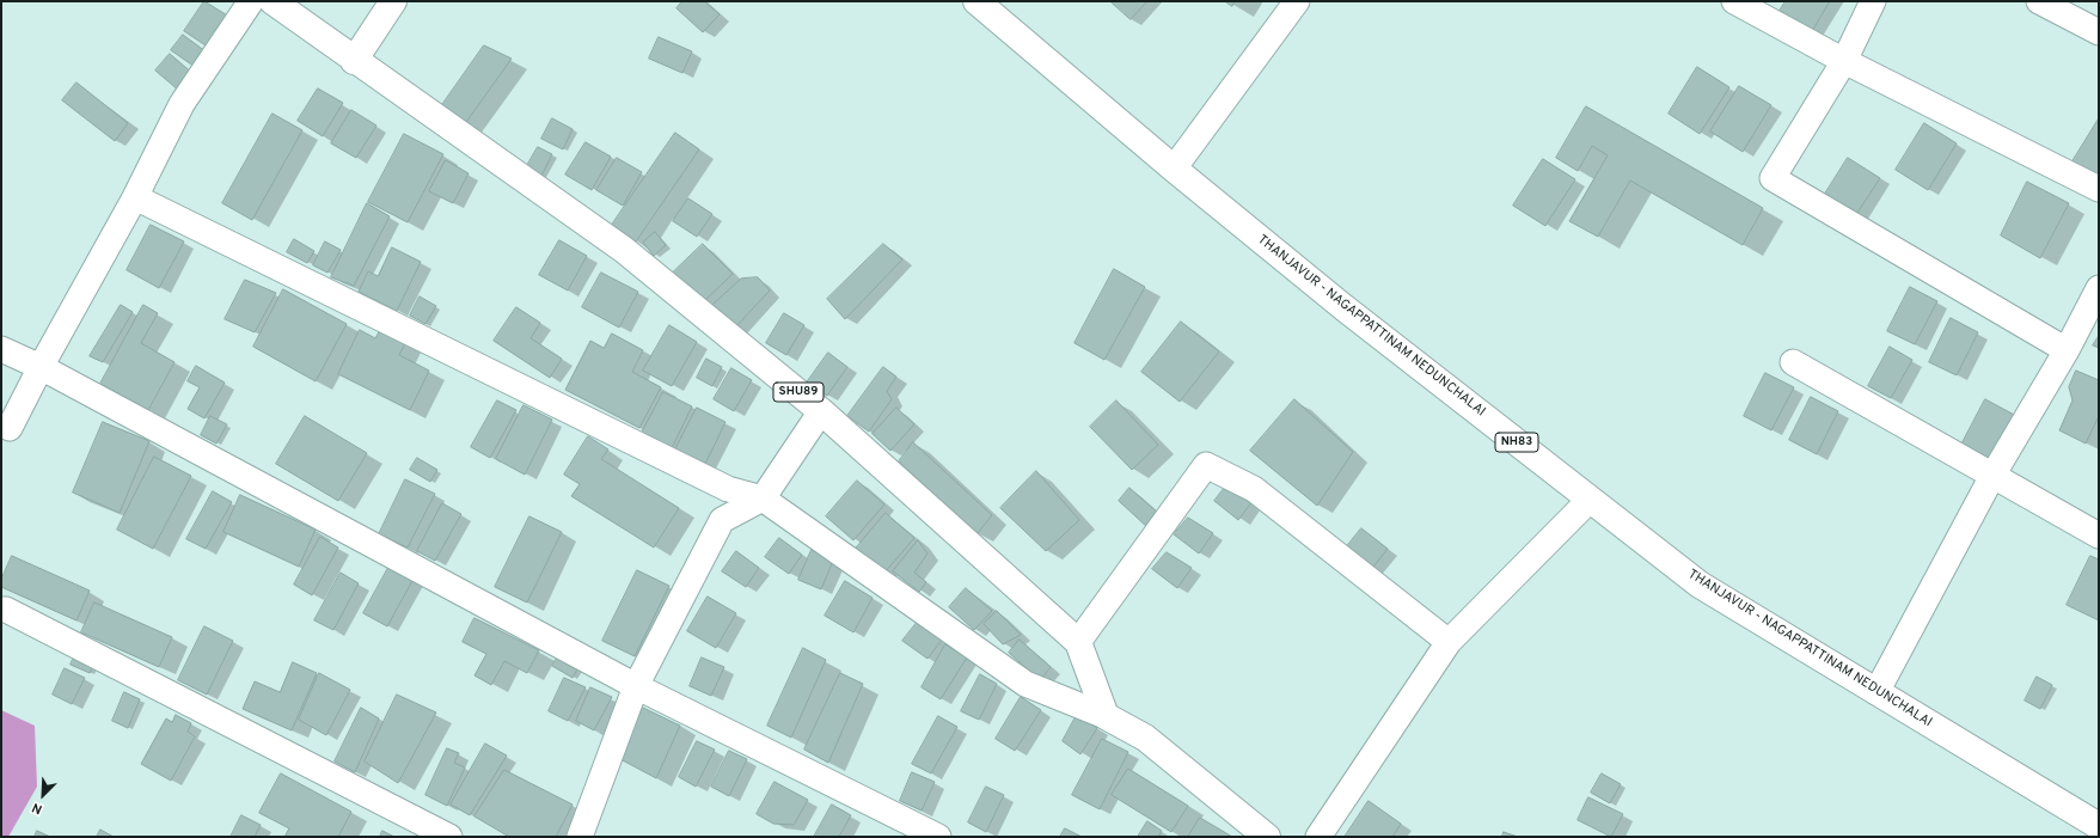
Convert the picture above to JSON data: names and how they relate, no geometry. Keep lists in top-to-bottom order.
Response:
{
  "streets": {
    "main road": ["THANJAVUR - NAGAPPATTINAM NEDUNCHALAI", "SHU89", "NH83"]
  },
  "north": "bottom left"
}
